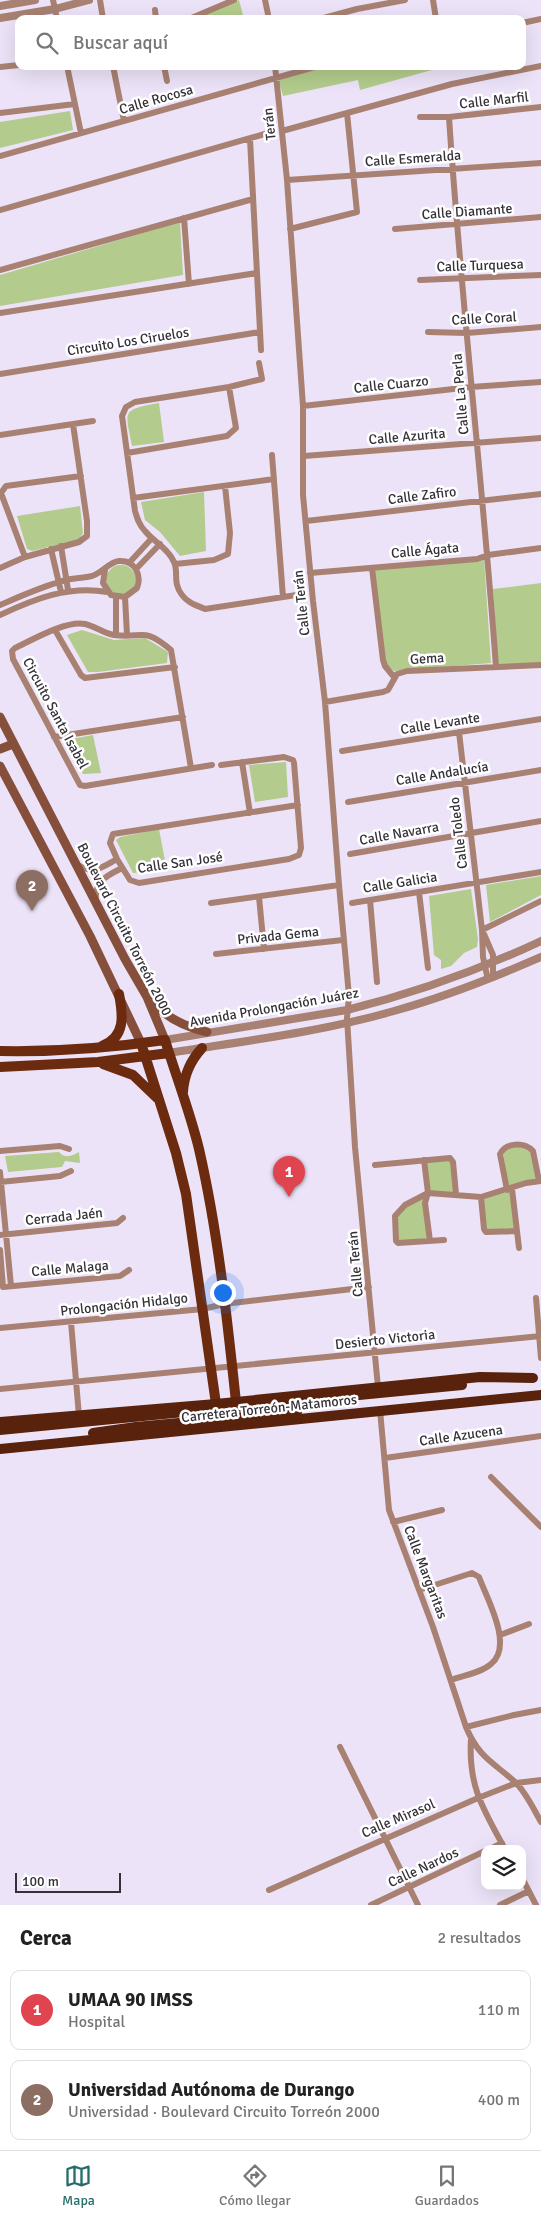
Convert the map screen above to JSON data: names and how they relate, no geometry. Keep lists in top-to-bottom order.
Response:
{
  "streets": {
    "highway": ["Carretera Torreón-Matamoros"],
    "main road": ["Boulevard Circuito Torreón 2000", "Avenida Prolongación Juárez"],
    "street": [
      "Calle Rocosa",
      "Calle Marfil",
      "Terán",
      "Calle Esmeralda",
      "Calle Diamante",
      "Calle Turquesa",
      "Calle Coral",
      "Circuito Los Ciruelos",
      "Calle Cuarzo",
      "Calle La Perla",
      "Calle Azurita",
      "Calle Zafiro",
      "Calle Ágata",
      "Calle Terán",
      "Gema",
      "Circuito Santa Isabel",
      "Calle Levante",
      "Calle Andalucía",
      "Calle Navarra",
      "Calle Toledo",
      "Calle San José",
      "Calle Galicia",
      "Privada Gema",
      "Cerrada Jaén",
      "Calle Malaga",
      "Prolongación Hidalgo",
      "Desierto Victoria",
      "Calle Azucena",
      "Calle Margaritas",
      "Calle Mirasol",
      "Calle Nardos"
    ]
  },
  "crossings": [
    ["Calle Rocosa", "Terán"],
    ["Calle Marfil", "Calle La Perla"],
    ["Terán", "Calle Esmeralda"],
    ["Terán", "Calle Terán"],
    ["Calle Esmeralda", "Calle La Perla"],
    ["Calle Esmeralda", "Calle Terán"],
    ["Calle Diamante", "Calle La Perla"],
    ["Calle Turquesa", "Calle La Perla"],
    ["Calle Coral", "Calle La Perla"],
    ["Calle Cuarzo", "Calle La Perla"],
    ["Calle Cuarzo", "Calle Terán"],
    ["Calle La Perla", "Calle Azurita"],
    ["Calle La Perla", "Calle Zafiro"],
    ["Calle La Perla", "Calle Ágata"],
    ["Calle La Perla", "Gema"],
    ["Calle Azurita", "Calle Terán"],
    ["Calle Zafiro", "Calle Terán"],
    ["Calle Ágata", "Calle Terán"],
    ["Calle Terán", "Gema"],
    ["Calle Terán", "Privada Gema"],
    ["Calle Terán", "Avenida Prolongación Juárez"],
    ["Calle Terán", "Prolongación Hidalgo"],
    ["Calle Terán", "Desierto Victoria"],
    ["Calle Levante", "Calle Toledo"],
    ["Calle Andalucía", "Calle Toledo"],
    ["Calle Navarra", "Calle Toledo"],
    ["Calle Toledo", "Calle Galicia"],
    ["Calle Toledo", "Avenida Prolongación Juárez"],
    ["Boulevard Circuito Torreón 2000", "Avenida Prolongación Juárez"],
    ["Boulevard Circuito Torreón 2000", "Prolongación Hidalgo"],
    ["Boulevard Circuito Torreón 2000", "Desierto Victoria"],
    ["Carretera Torreón-Matamoros", "Calle Margaritas"],
    ["Calle Azucena", "Calle Margaritas"],
    ["Calle Margaritas", "Calle Mirasol"]
  ],
  "scale_bar": "100 m",
  "page": {
    "search": "Buscar aquí",
    "pins": ["2", "1"],
    "scale": "100 m",
    "heading": ["Cerca", "2 resultados"],
    "list": [
      {
        "mark": "1",
        "name": "UMAA 90 IMSS",
        "note": "Hospital",
        "value": "110 m"
      },
      {
        "mark": "2",
        "name": "Universidad Autónoma de Durango",
        "note": "Universidad · Boulevard Circuito Torreón 2000",
        "value": "400 m"
      }
    ],
    "nav": ["Mapa", "Cómo llegar", "Guardados"]
  }
}
